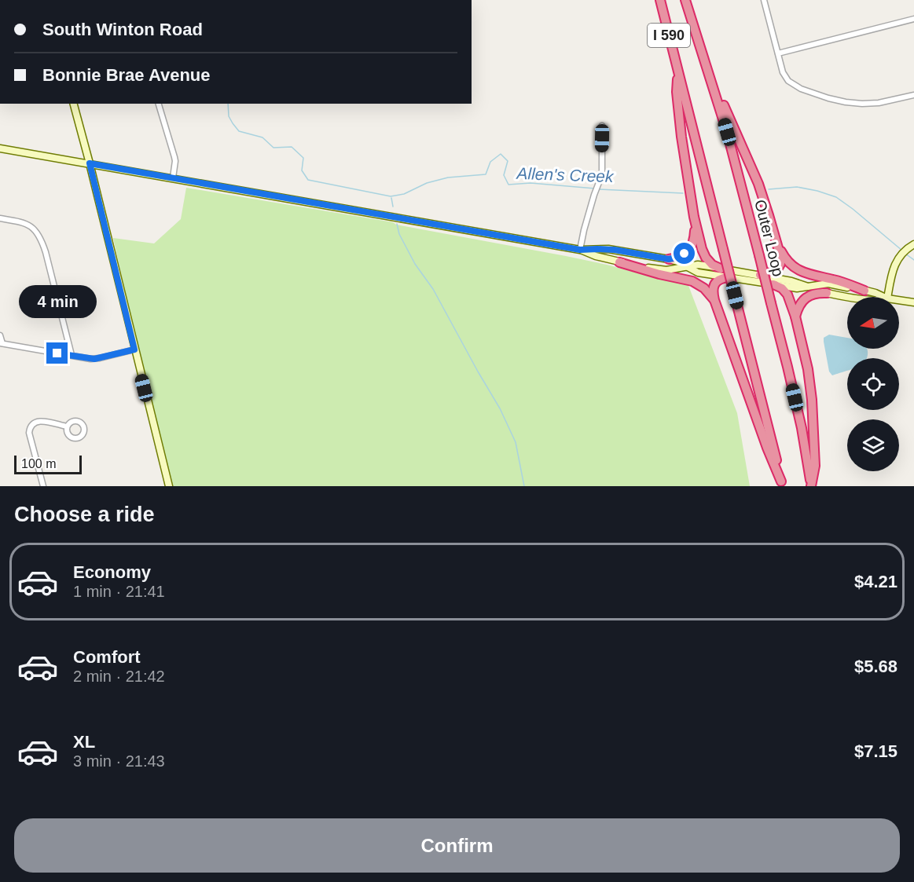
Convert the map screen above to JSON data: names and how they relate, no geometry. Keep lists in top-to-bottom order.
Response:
{
  "streets": {
    "highway": ["I 590", "Outer Loop"]
  },
  "water": ["Allen's Creek"],
  "scale_bar": "100 m",
  "north": "left",
  "page": {
    "banner": ["South Winton Road", "Bonnie Brae Avenue"],
    "bubble": "4 min",
    "scale": "100 m",
    "heading": "Choose a ride",
    "list": [
      {
        "name": "Economy",
        "note": "1 min · 21:41",
        "value": "$4.21"
      },
      {
        "name": "Comfort",
        "note": "2 min · 21:42",
        "value": "$5.68"
      },
      {
        "name": "XL",
        "note": "3 min · 21:43",
        "value": "$7.15"
      }
    ],
    "buttons": "Confirm"
  }
}
